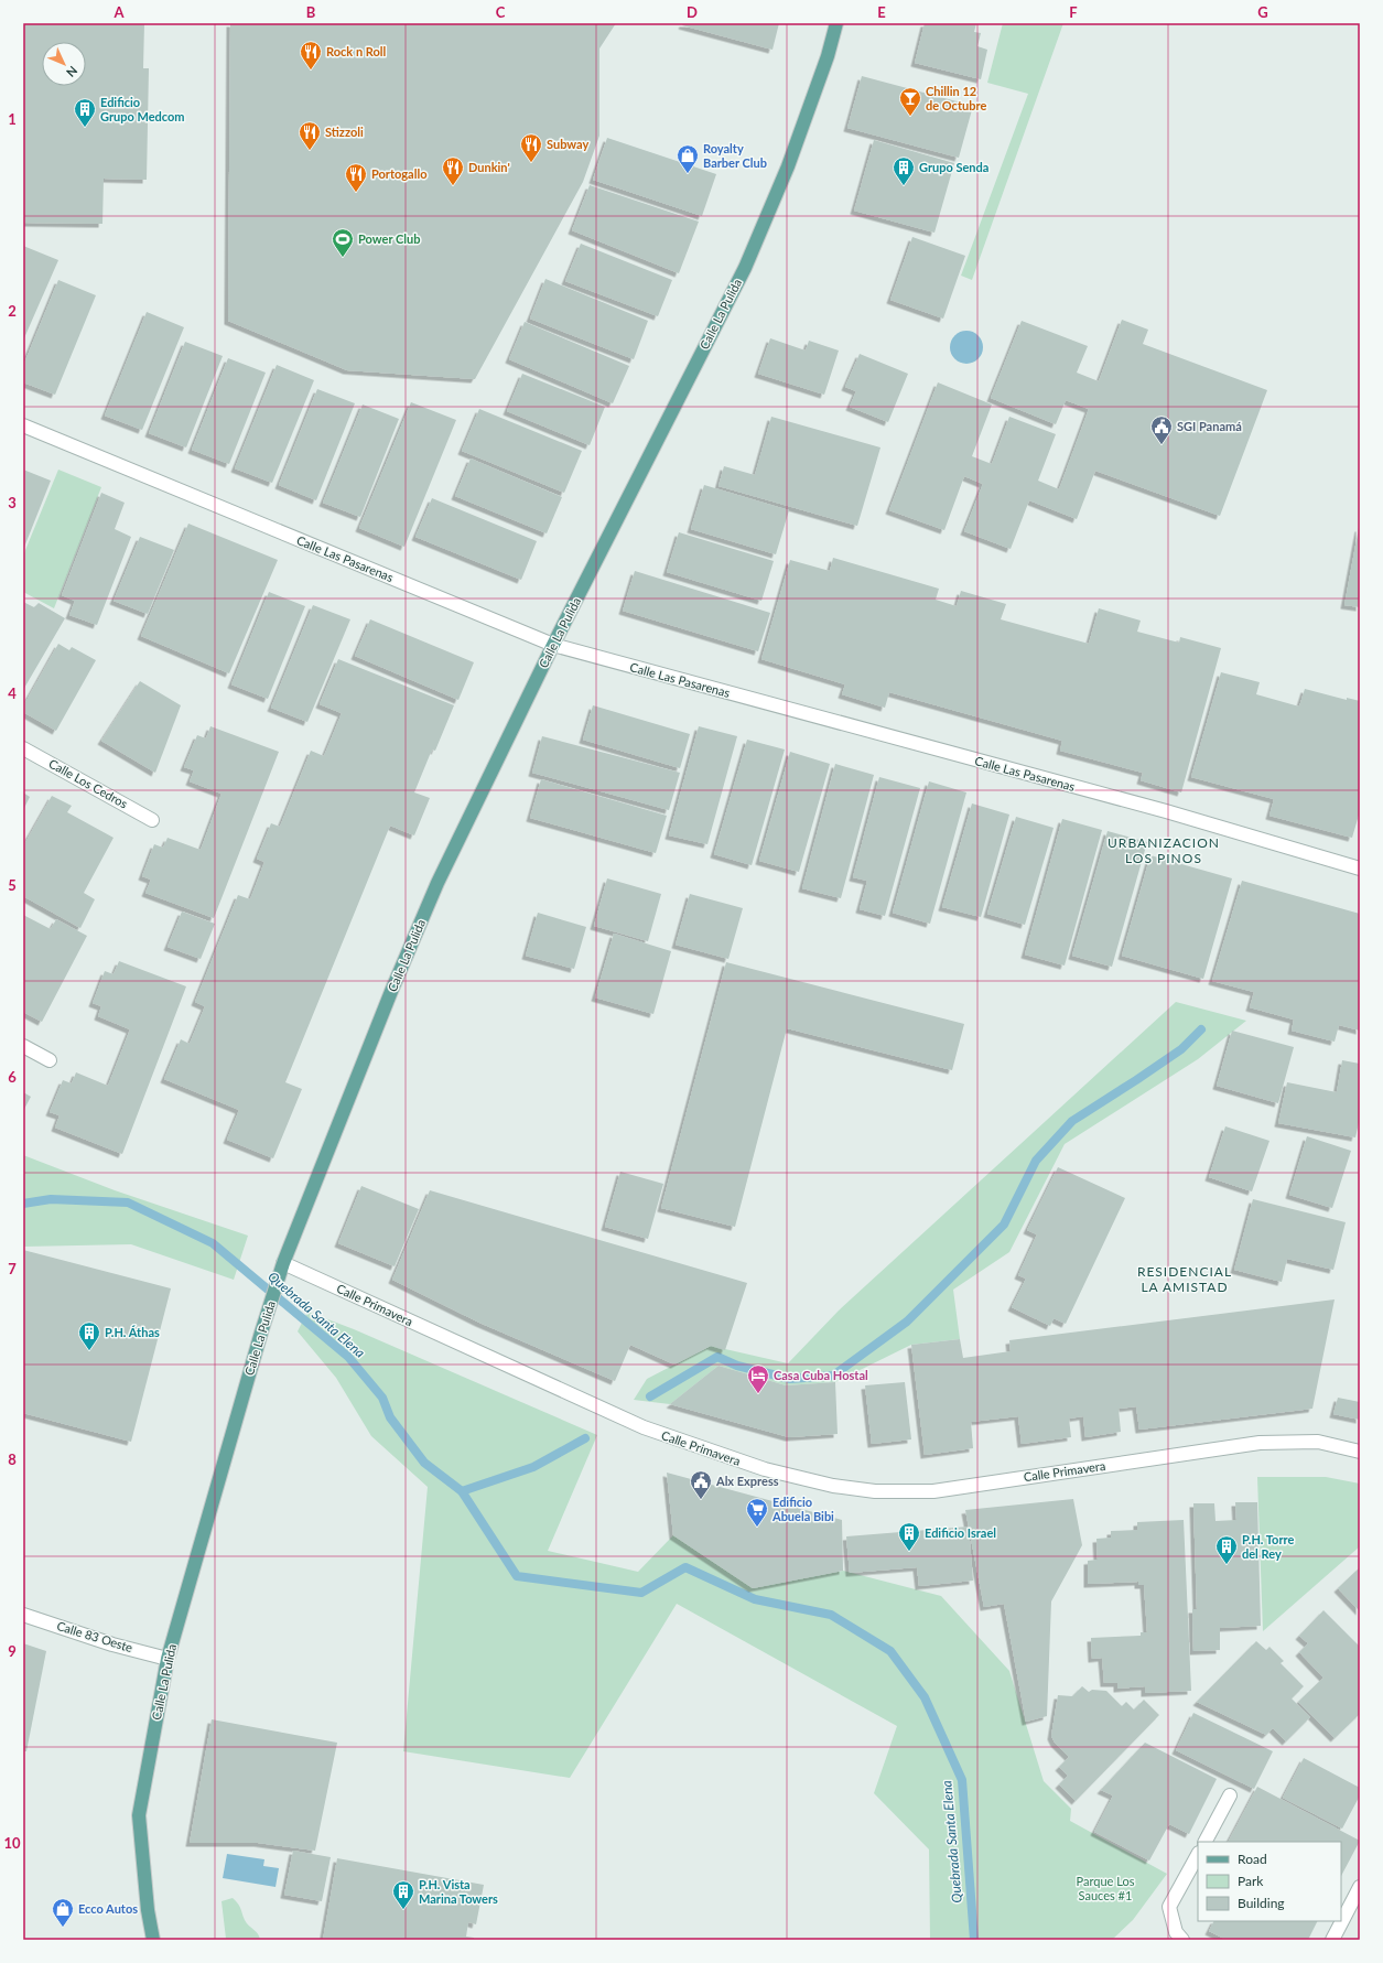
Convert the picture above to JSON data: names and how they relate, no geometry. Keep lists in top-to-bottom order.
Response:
{
  "streets": {
    "main road": ["Calle La Pulida"],
    "street": [
      "Calle Las Pasarenas",
      "Calle Los Cedros",
      "Calle Primavera",
      "Calle 83 Oeste"
    ]
  },
  "crossings": [
    ["Calle La Pulida", "Calle Las Pasarenas"],
    ["Calle La Pulida", "Calle Primavera"],
    ["Calle La Pulida", "Calle 83 Oeste"]
  ],
  "districts": ["URBANIZACION LOS PINOS", "RESIDENCIAL LA AMISTAD"],
  "water": ["Quebrada Santa Elena"],
  "parks": ["Parque Los Sauces #1"],
  "places": {
    "restaurant": [
      "Rock n Roll",
      "Stizzoli",
      "Subway",
      "Dunkin'",
      "Portogallo"
    ],
    "bar": ["Chillin 12 de Octubre"],
    "building": [
      "Edificio Grupo Medcom",
      "Grupo Senda",
      "P.H. Áthas",
      "Edificio Israel",
      "P.H. Torre del Rey",
      "P.H. Vista Marina Towers"
    ],
    "shop": ["Royalty Barber Club", "Ecco Autos"],
    "sports": ["Power Club"],
    "public building": ["SGI Panamá", "Alx Express"],
    "hotel": ["Casa Cuba Hostal"],
    "supermarket": ["Edificio Abuela Bibi"]
  },
  "legend": ["Road", "Park", "Building"],
  "north": "bottom right",
  "grid": {
    "columns": [
      "A",
      "B",
      "C",
      "D",
      "E",
      "F",
      "G"
    ],
    "rows": [
      "1",
      "2",
      "3",
      "4",
      "5",
      "6",
      "7",
      "8",
      "9",
      "10"
    ]
  }
}
